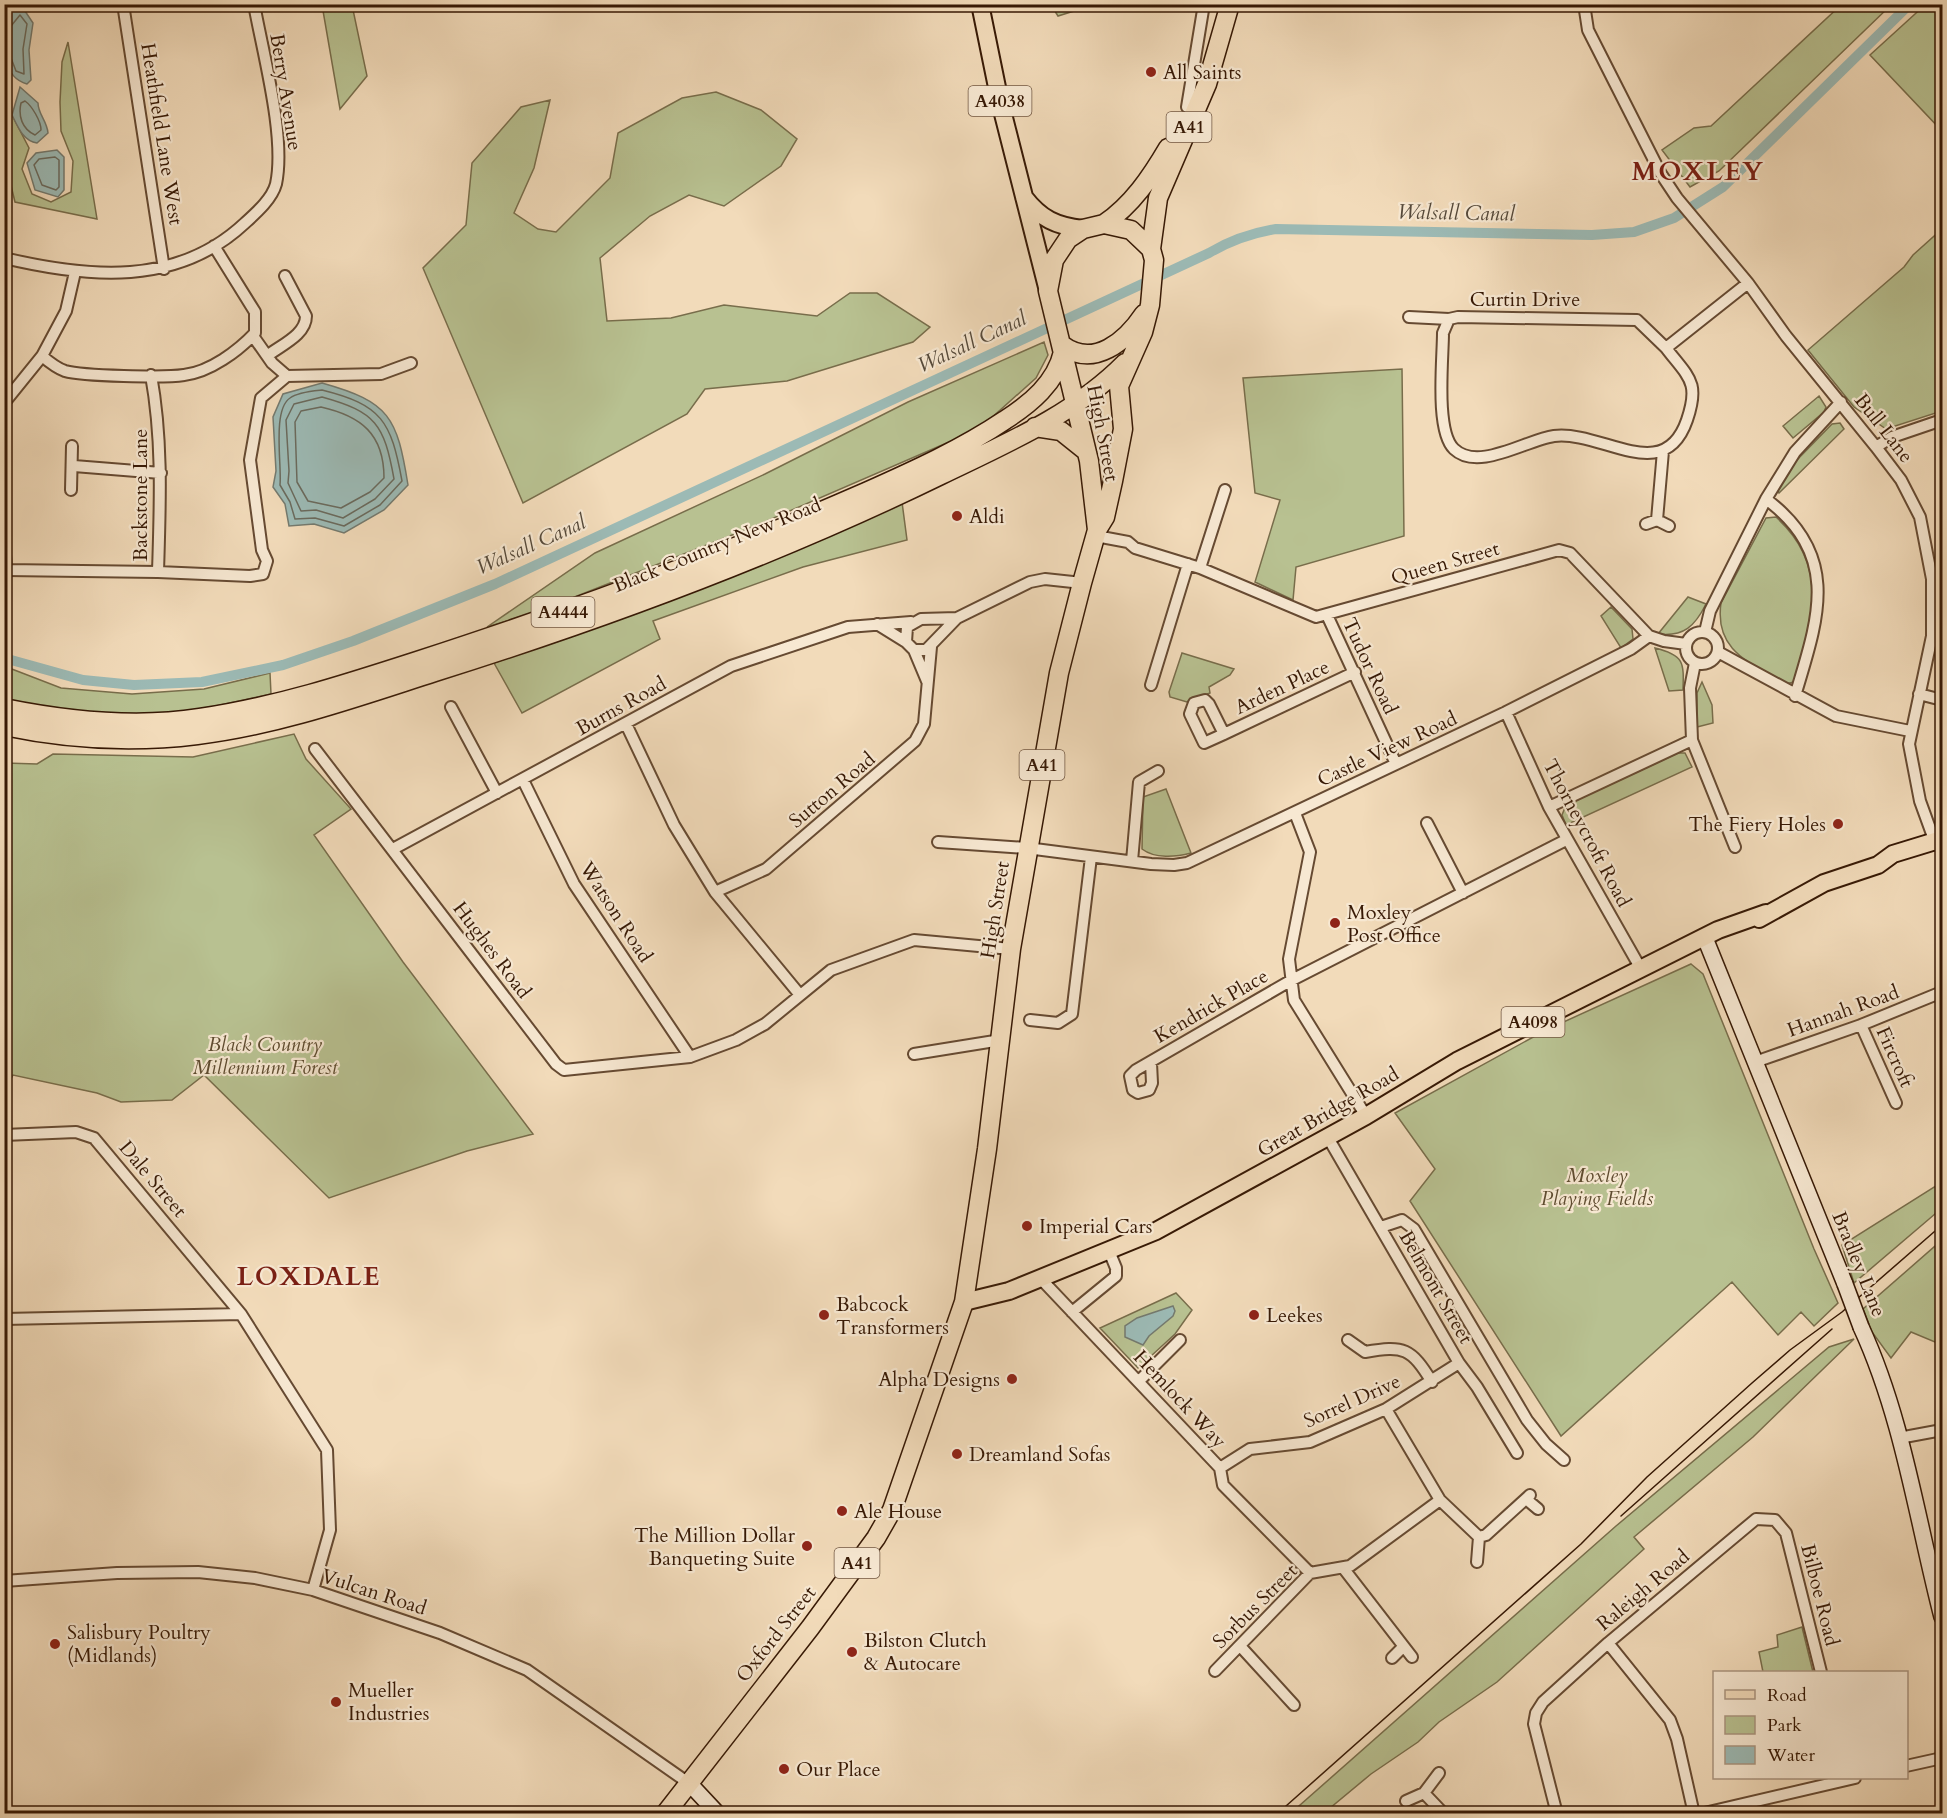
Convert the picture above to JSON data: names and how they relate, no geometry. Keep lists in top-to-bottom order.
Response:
{
  "streets": {
    "highway": [
      "A41",
      "High Street",
      "Black Country New Road",
      "A4444",
      "Oxford Street"
    ],
    "main road": ["A4038", "A4098", "Great Bridge Road"],
    "street": [
      "Berry Avenue",
      "Heathfield Lane West",
      "Curtin Drive",
      "Bull Lane",
      "Backstone Lane",
      "Queen Street",
      "Tudor Road",
      "Arden Place",
      "Burns Road",
      "Castle View Road",
      "Sutton Road",
      "Thorneycroft Road",
      "Watson Road",
      "Hughes Road",
      "Kendrick Place",
      "Hannah Road",
      "Fircroft",
      "Dale Street",
      "Bradley Lane",
      "Belmont Street",
      "Hemlock Way",
      "Sorrel Drive",
      "Raleigh Road",
      "Vulcan Road",
      "Bilboe Road",
      "Sorbus Street"
    ]
  },
  "crossings": [
    ["Berry Avenue", "Heathfield Lane West"],
    ["A4038", "A41"],
    ["A4038", "High Street"],
    ["A4038", "Black Country New Road"],
    ["A41", "High Street"],
    ["A41", "Black Country New Road"],
    ["Bull Lane", "Great Bridge Road"],
    ["High Street", "Black Country New Road"],
    ["High Street", "Queen Street"],
    ["High Street", "Castle View Road"],
    ["High Street", "Great Bridge Road"],
    ["High Street", "Oxford Street"],
    ["Queen Street", "Tudor Road"],
    ["Queen Street", "Castle View Road"],
    ["Tudor Road", "Arden Place"],
    ["Tudor Road", "Castle View Road"],
    ["Burns Road", "Sutton Road"],
    ["Burns Road", "Watson Road"],
    ["Burns Road", "Hughes Road"],
    ["Castle View Road", "Thorneycroft Road"],
    ["Thorneycroft Road", "Kendrick Place"],
    ["Thorneycroft Road", "Great Bridge Road"],
    ["Watson Road", "Hughes Road"],
    ["Hannah Road", "Fircroft"],
    ["Hannah Road", "Bradley Lane"],
    ["Great Bridge Road", "Bradley Lane"],
    ["Great Bridge Road", "Belmont Street"],
    ["Great Bridge Road", "Hemlock Way"],
    ["Great Bridge Road", "Oxford Street"],
    ["Dale Street", "Vulcan Road"],
    ["Belmont Street", "Sorrel Drive"],
    ["Hemlock Way", "Sorrel Drive"],
    ["Hemlock Way", "Sorbus Street"],
    ["Raleigh Road", "Bilboe Road"],
    ["Vulcan Road", "Oxford Street"]
  ],
  "districts": ["MOXLEY", "LOXDALE"],
  "water": ["Walsall Canal"],
  "parks": ["Black Country Millennium Forest", "Moxley Playing Fields"],
  "places": [
    "All Saints",
    "Aldi",
    "The Fiery Holes",
    "Moxley Post Office",
    "Imperial Cars",
    "Babcock Transformers",
    "Leekes",
    "Alpha Designs",
    "Dreamland Sofas",
    "Ale House",
    "The Million Dollar Banqueting Suite",
    "Salisbury Poultry (Midlands)",
    "Bilston Clutch & Autocare",
    "Mueller Industries",
    "Our Place"
  ],
  "legend": ["Road", "Park", "Water"]
}
